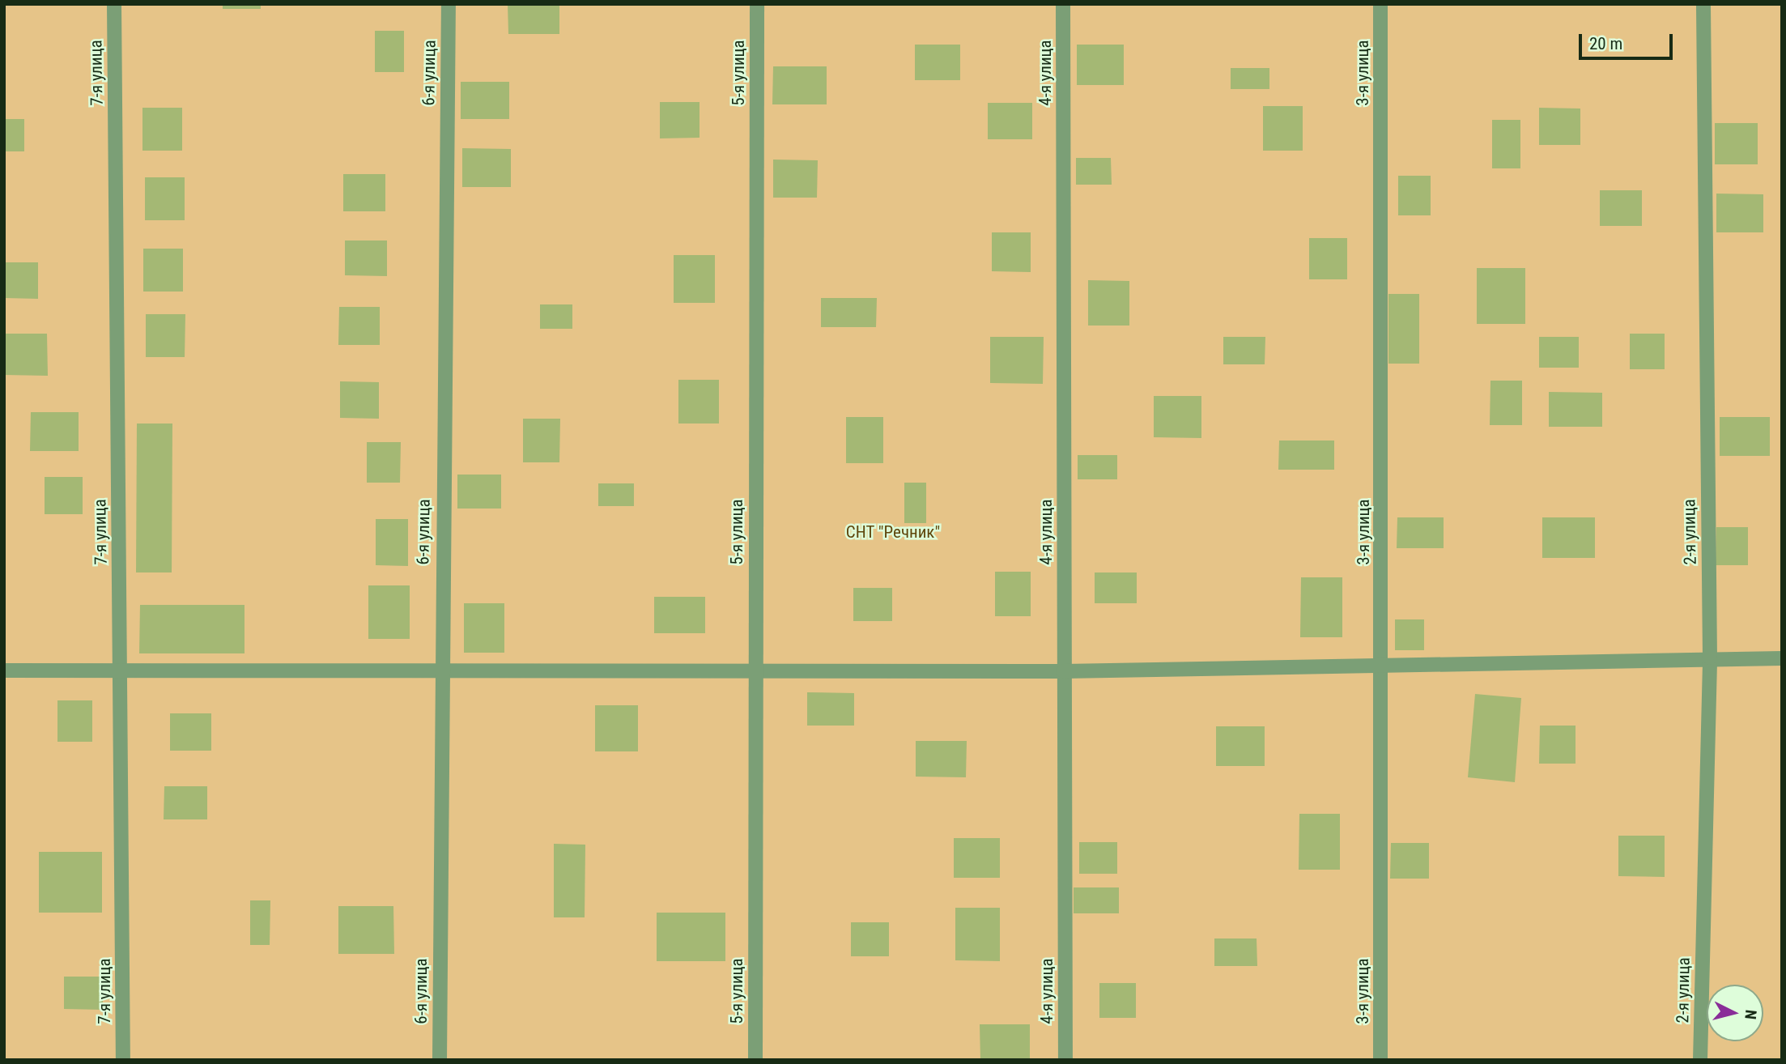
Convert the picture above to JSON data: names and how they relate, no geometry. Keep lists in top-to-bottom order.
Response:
{
  "streets": {
    "street": [
      "7-я улица",
      "6-я улица",
      "5-я улица",
      "4-я улица",
      "3-я улица",
      "2-я улица"
    ]
  },
  "parks": ["СНТ \"Речник\""],
  "scale_bar": "20 m",
  "north": "right"
}
